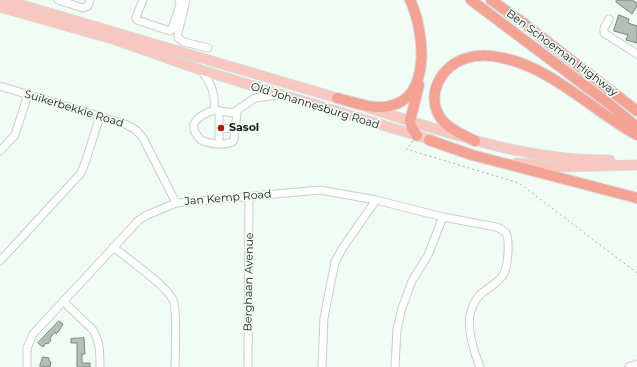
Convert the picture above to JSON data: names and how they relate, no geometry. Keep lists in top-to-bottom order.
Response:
{
  "streets": {
    "highway": ["Ben Schoeman Highway"],
    "main road": ["Old Johannesburg Road"],
    "street": ["Suikerbekkie Road", "Jan Kemp Road", "Berghaan Avenue"]
  },
  "crossings": [
    ["Suikerbekkie Road", "Jan Kemp Road"],
    ["Jan Kemp Road", "Berghaan Avenue"]
  ],
  "places": ["Sasol"]
}
